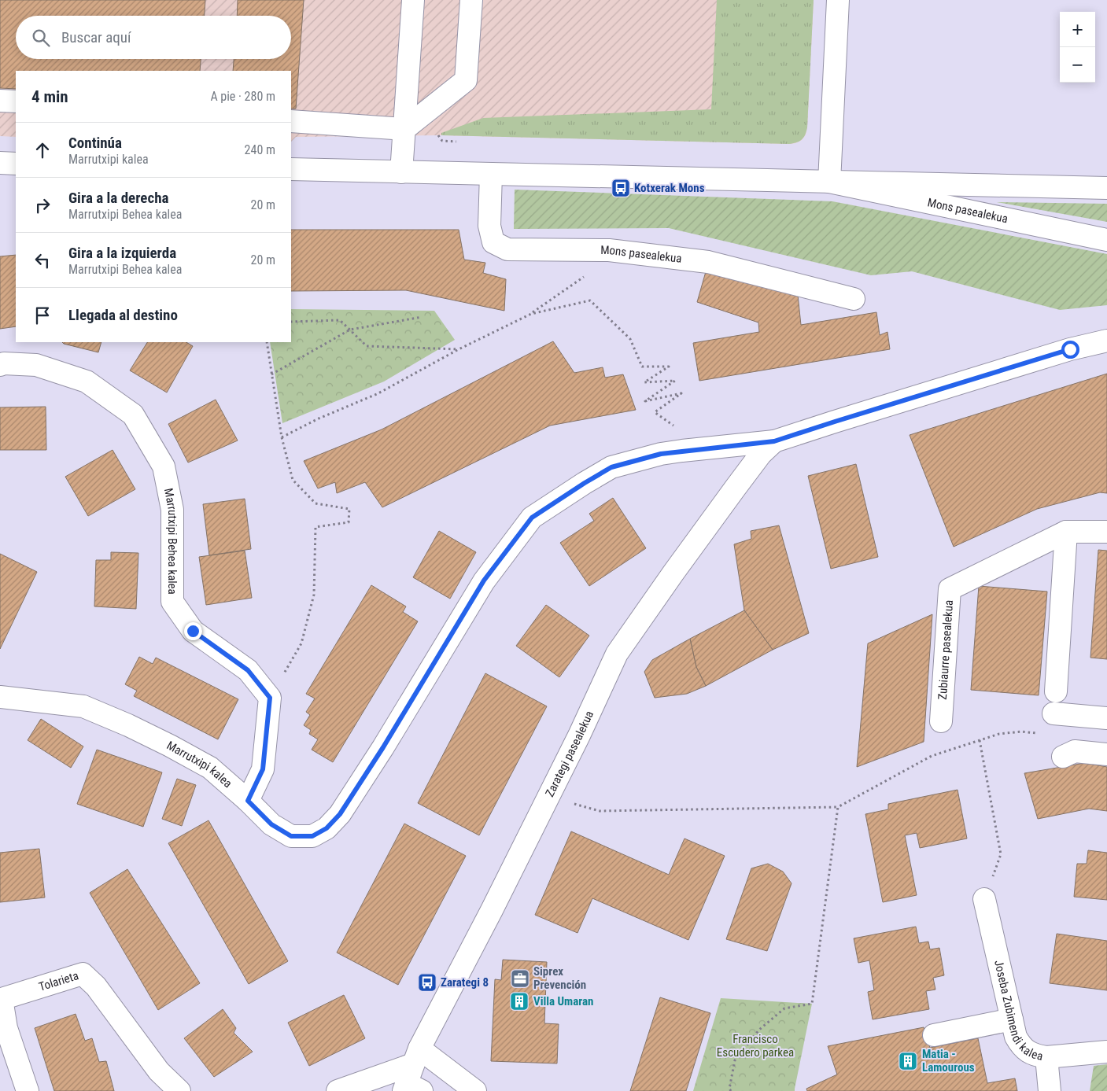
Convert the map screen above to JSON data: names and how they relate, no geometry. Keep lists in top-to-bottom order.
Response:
{
  "streets": {
    "street": [
      "Mons pasealekua",
      "Marrutxipi Behea kalea",
      "Zubiaurre pasealekua",
      "Zarategi pasealekua",
      "Marrutxipi kalea",
      "Tolarieta",
      "Joseba Zubimendi kalea"
    ]
  },
  "crossings": [
    ["Zarategi pasealekua", "Marrutxipi kalea"]
  ],
  "parks": ["Francisco Escudero parkea"],
  "places": {
    "bus stop": ["Kotxerak Mons", "Zarategi 8"],
    "office": ["Siprex Prevención"],
    "building": ["Villa Umaran", "Matia - Lamourous"]
  },
  "page": {
    "map_buttons": ["+", "−"],
    "search": "Buscar aquí",
    "heading": ["4 min", "A pie · 280 m"],
    "list": [
      ["Continúa", "Marrutxipi kalea", "240 m"],
      ["Gira a la derecha", "Marrutxipi Behea kalea", "20 m"],
      ["Gira a la izquierda", "Marrutxipi Behea kalea", "20 m"],
      "Llegada al destino"
    ]
  }
}
